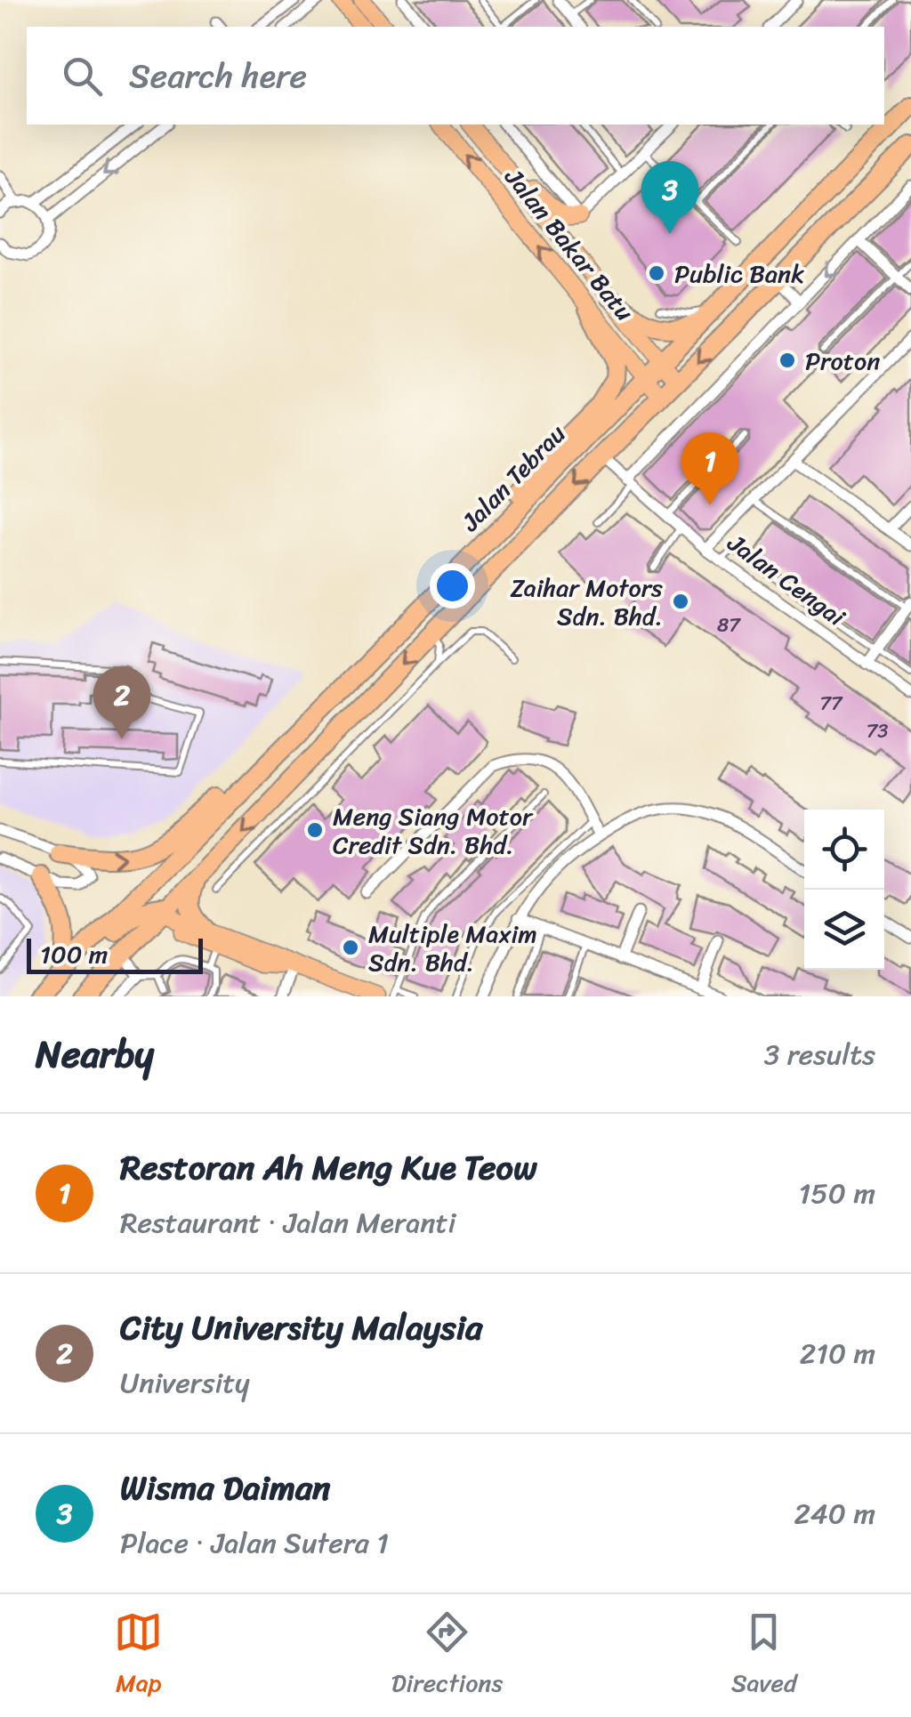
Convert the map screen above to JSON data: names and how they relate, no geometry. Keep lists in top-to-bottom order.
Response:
{
  "streets": {
    "highway": ["Jalan Tebrau"],
    "main road": ["Jalan Bakar Batu"],
    "street": ["Jalan Cengai"]
  },
  "crossings": [
    ["Jalan Bakar Batu", "Jalan Tebrau"],
    ["Jalan Tebrau", "Jalan Cengai"]
  ],
  "places": [
    "Public Bank",
    "Proton",
    "Zaihar Motors Sdn. Bhd.",
    "Meng Siang Motor Credit Sdn. Bhd.",
    "Multiple Maxim Sdn. Bhd."
  ],
  "house_numbers": ["87", "77", "73"],
  "scale_bar": "100 m",
  "page": {
    "search": "Search here",
    "pins": ["3", "1", "2"],
    "scale": "100 m",
    "heading": ["Nearby", "3 results"],
    "list": [
      {
        "mark": "1",
        "name": "Restoran Ah Meng Kue Teow",
        "note": "Restaurant · Jalan Meranti",
        "value": "150 m"
      },
      {
        "mark": "2",
        "name": "City University Malaysia",
        "note": "University",
        "value": "210 m"
      },
      {
        "mark": "3",
        "name": "Wisma Daiman",
        "note": "Place · Jalan Sutera 1",
        "value": "240 m"
      }
    ],
    "nav": ["Map", "Directions", "Saved"]
  }
}
